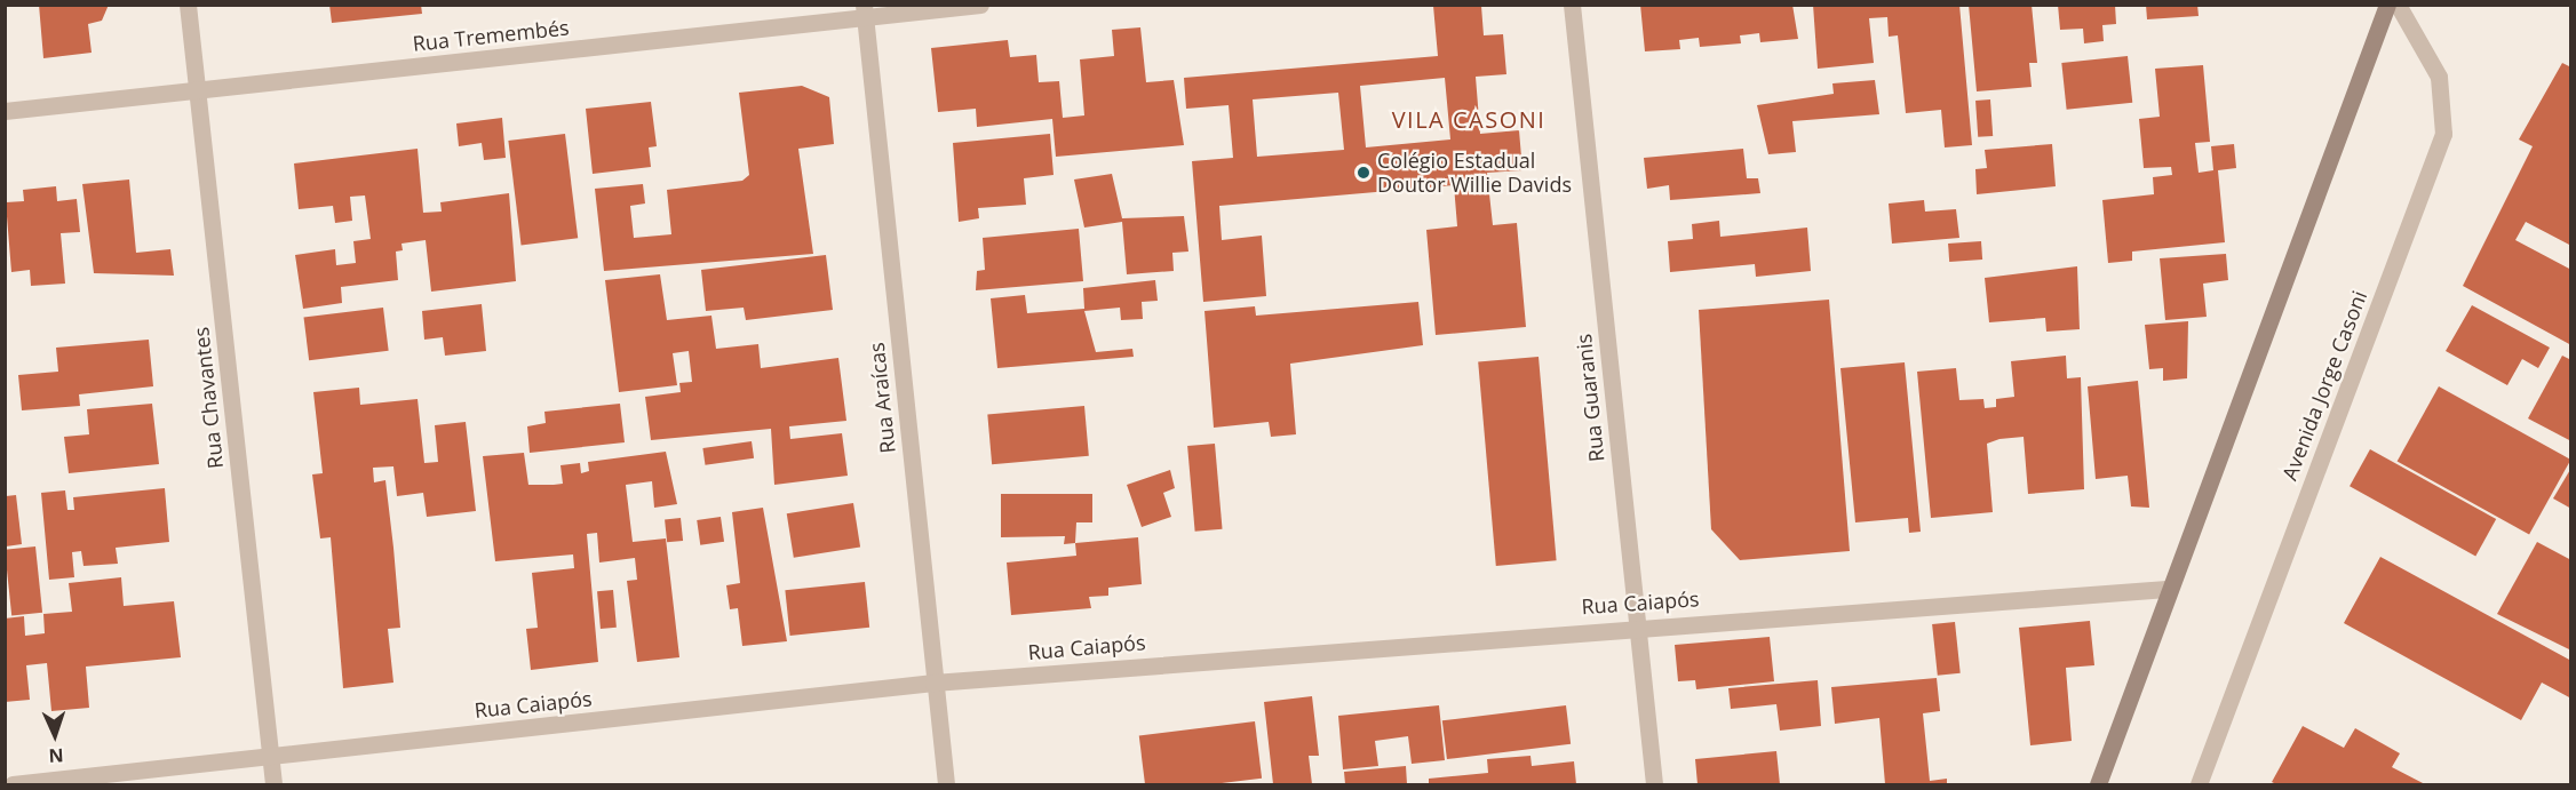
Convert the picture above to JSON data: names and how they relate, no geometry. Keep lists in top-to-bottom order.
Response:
{
  "streets": {
    "street": [
      "Rua Tremembés",
      "Avenida Jorge Casoni",
      "Rua Chavantes",
      "Rua Araícas",
      "Rua Guaranis",
      "Rua Caiapós"
    ]
  },
  "crossings": [
    ["Rua Tremembés", "Rua Chavantes"],
    ["Rua Tremembés", "Rua Araícas"],
    ["Rua Chavantes", "Rua Caiapós"],
    ["Rua Araícas", "Rua Caiapós"],
    ["Rua Guaranis", "Rua Caiapós"]
  ],
  "districts": ["VILA CASONI"],
  "places": ["Colégio Estadual Doutor Willie Davids"],
  "north": "bottom"
}
